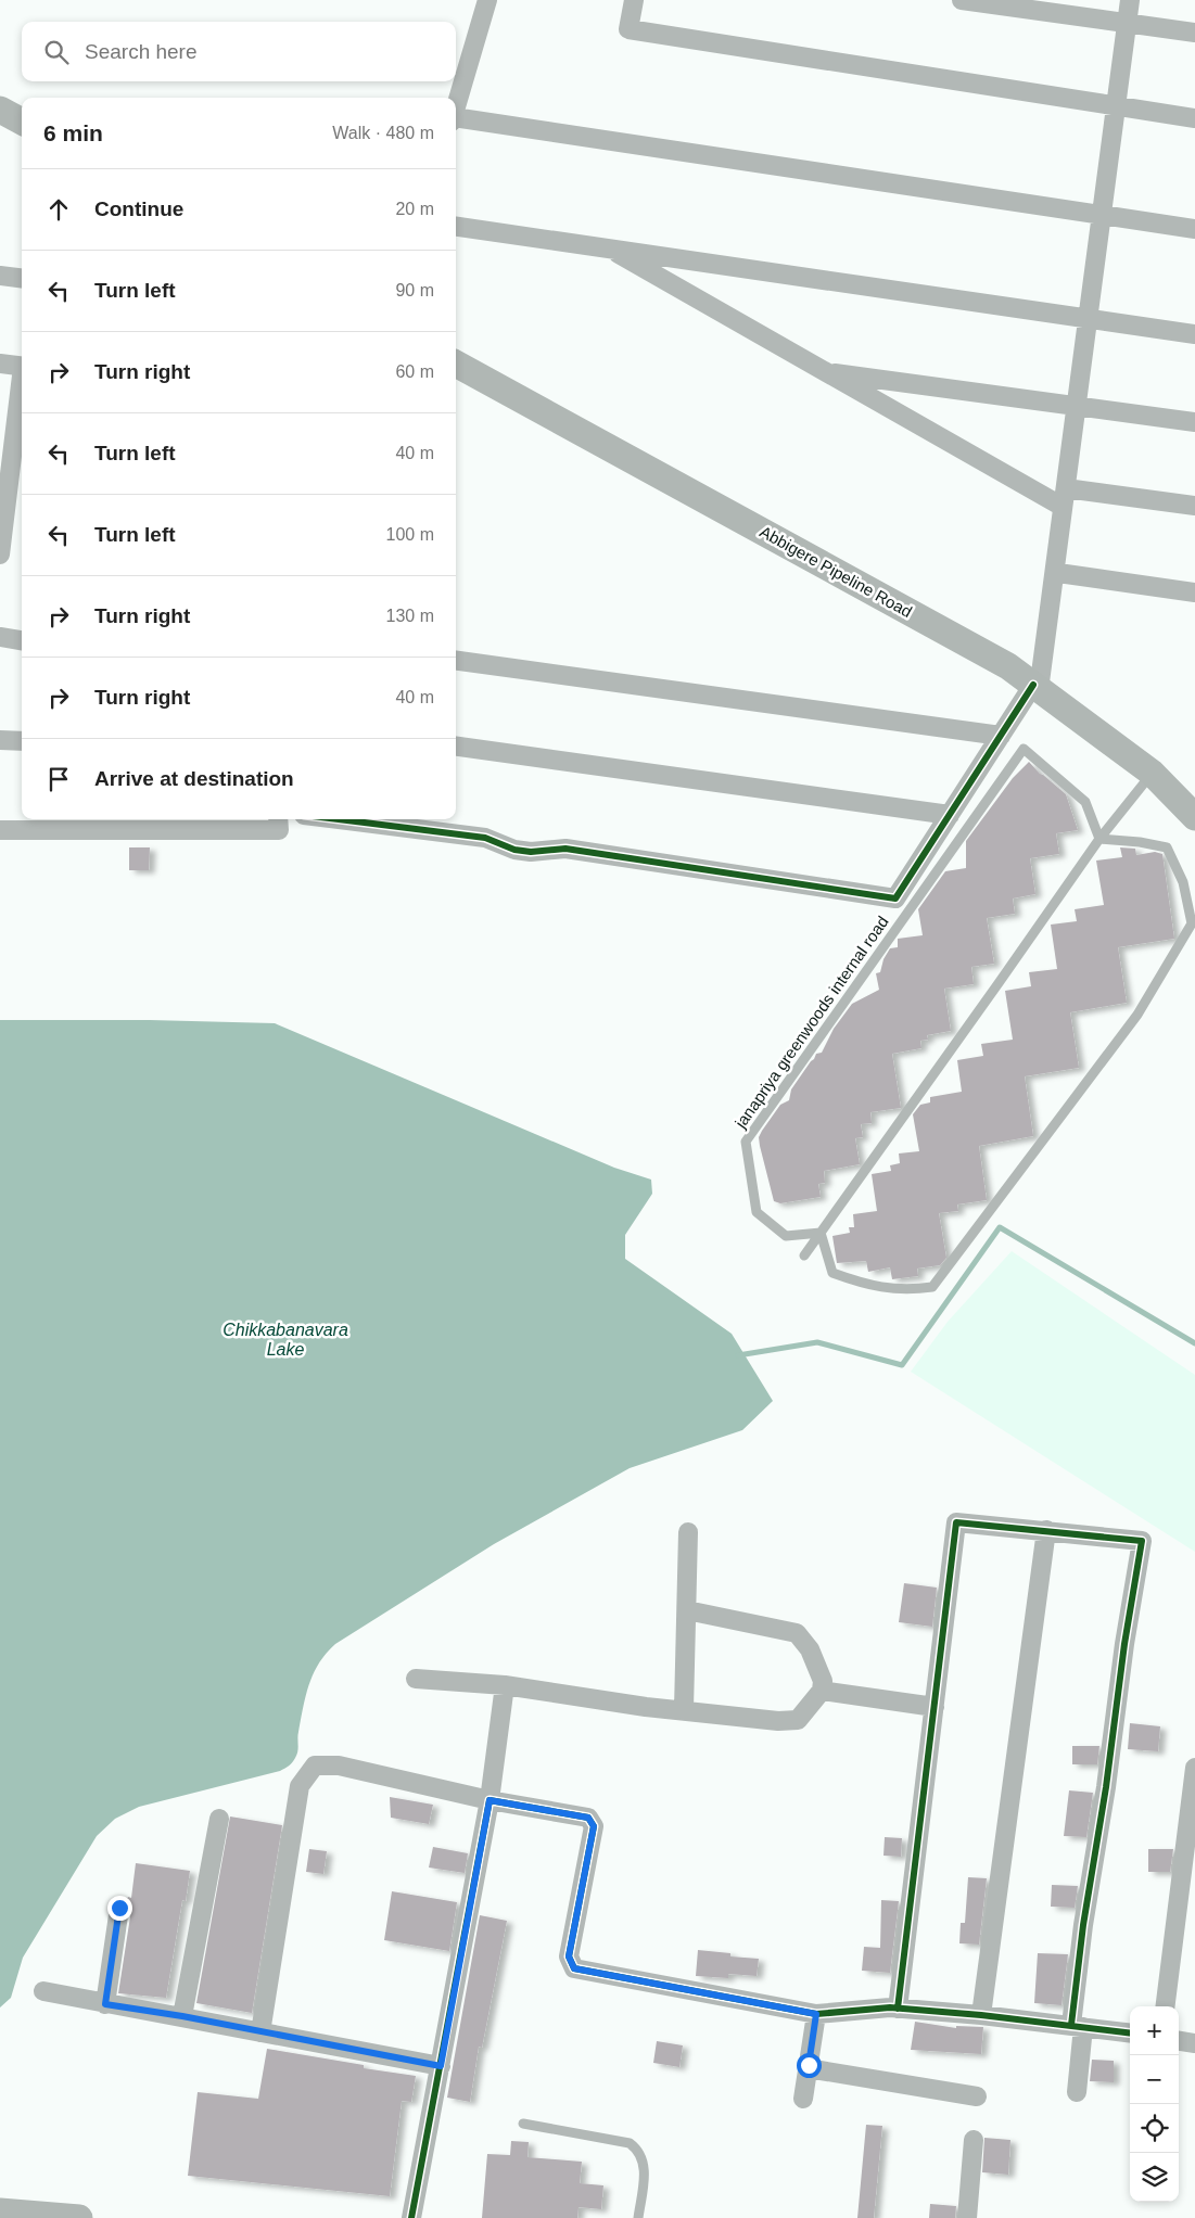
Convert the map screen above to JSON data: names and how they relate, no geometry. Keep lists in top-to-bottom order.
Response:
{
  "streets": {
    "main road": ["Abbigere Pipeline Road"],
    "lane": ["janapriya greenwoods internal road"]
  },
  "water": ["Chikkabanavara Lake"],
  "page": {
    "search": "Search here",
    "heading": ["6 min", "Walk · 480 m"],
    "list": [
      ["Continue", "20 m"],
      ["Turn left", "90 m"],
      ["Turn right", "60 m"],
      ["Turn left", "40 m"],
      ["Turn left", "100 m"],
      ["Turn right", "130 m"],
      ["Turn right", "40 m"],
      "Arrive at destination"
    ],
    "map_buttons": ["+", "−"]
  }
}
